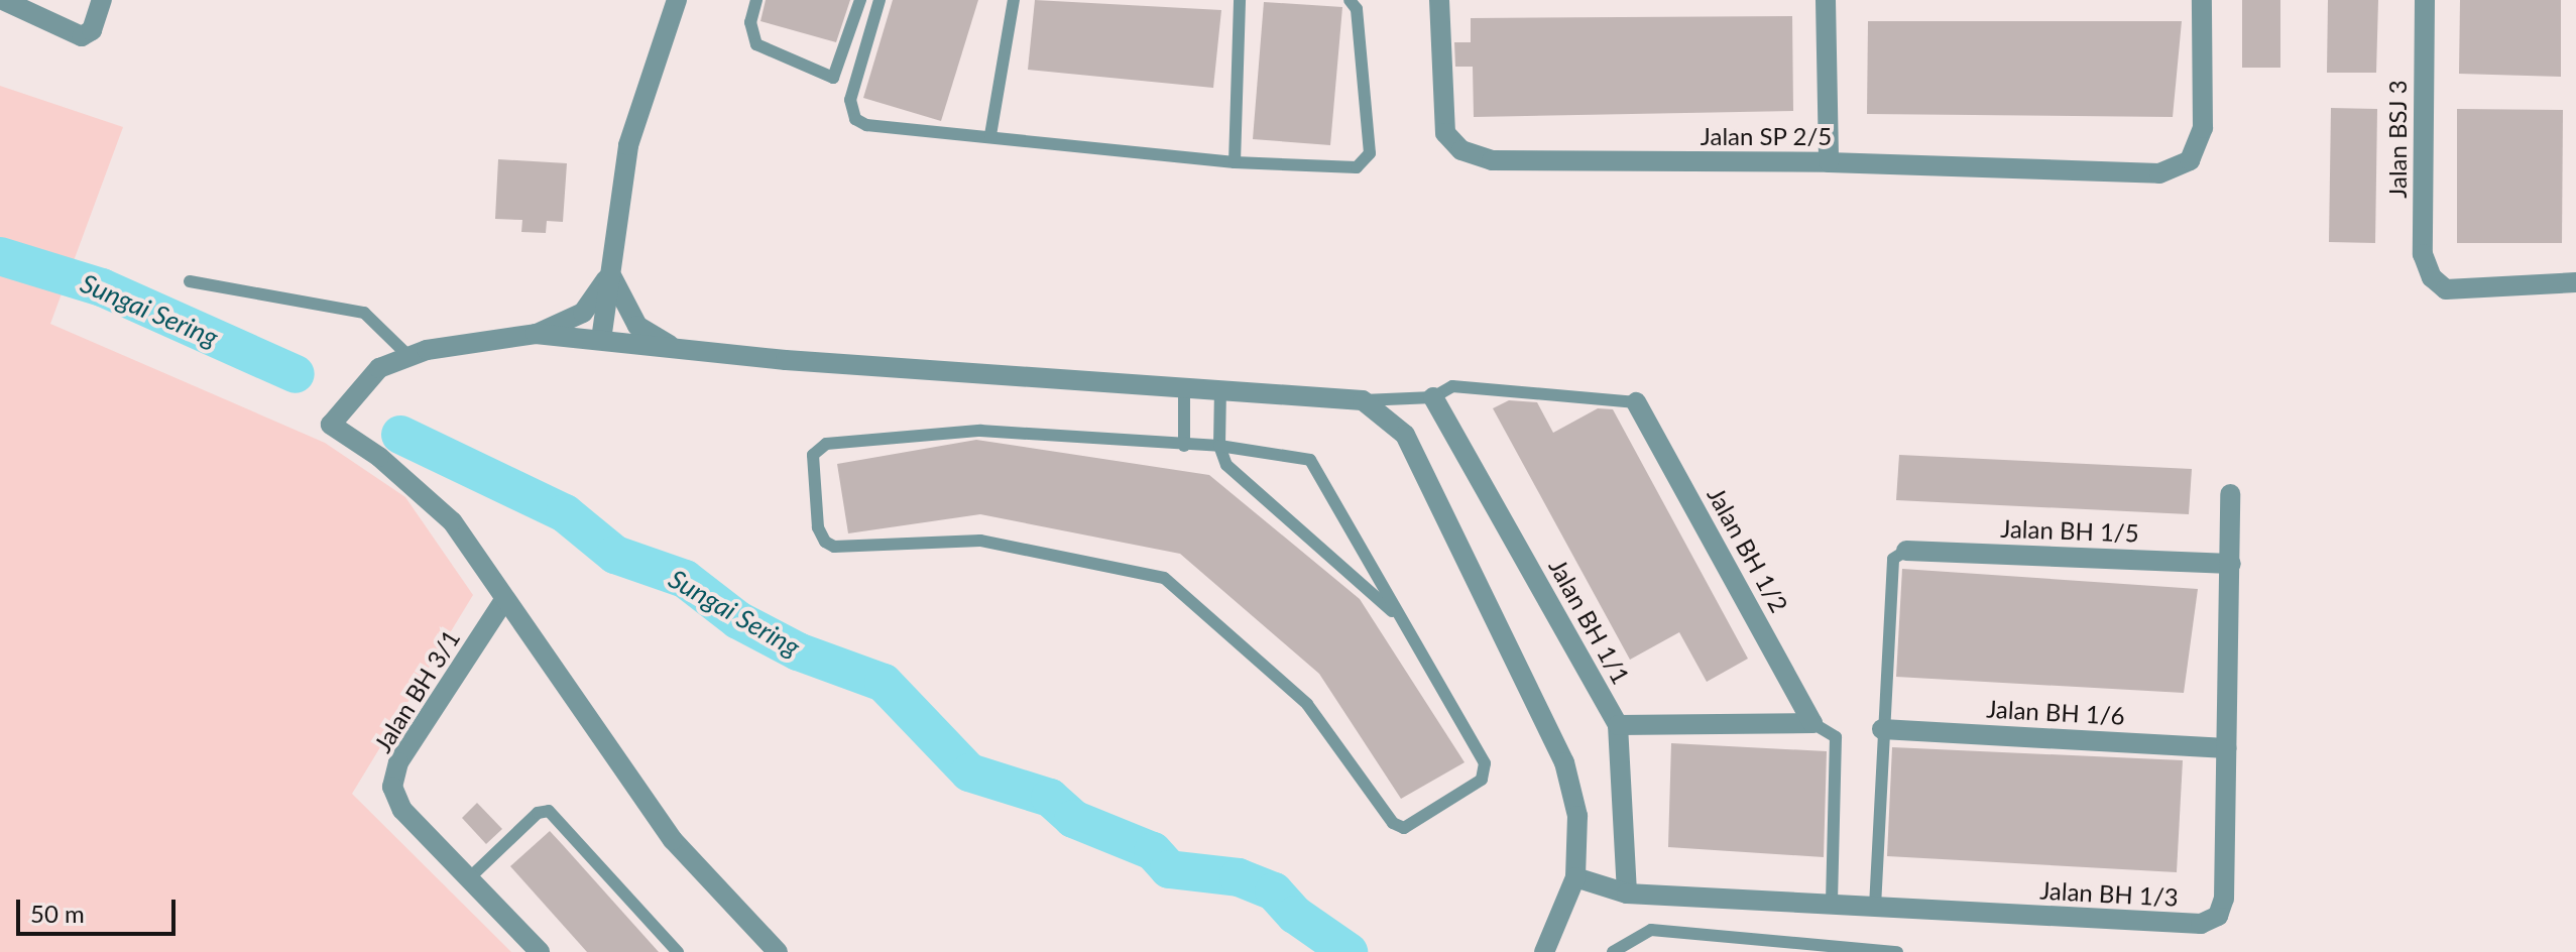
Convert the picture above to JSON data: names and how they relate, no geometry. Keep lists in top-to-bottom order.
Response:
{
  "streets": {
    "street": [
      "Jalan SP 2/5",
      "Jalan BSJ 3",
      "Jalan BH 1/5",
      "Jalan BH 1/2",
      "Jalan BH 1/1",
      "Jalan BH 3/1",
      "Jalan BH 1/6",
      "Jalan BH 1/3"
    ]
  },
  "crossings": [
    ["Jalan BH 1/5", "Jalan BH 1/3"],
    ["Jalan BH 1/1", "Jalan BH 1/3"],
    ["Jalan BH 1/6", "Jalan BH 1/3"]
  ],
  "water": ["Sungai Sering"],
  "scale_bar": "50 m"
}
